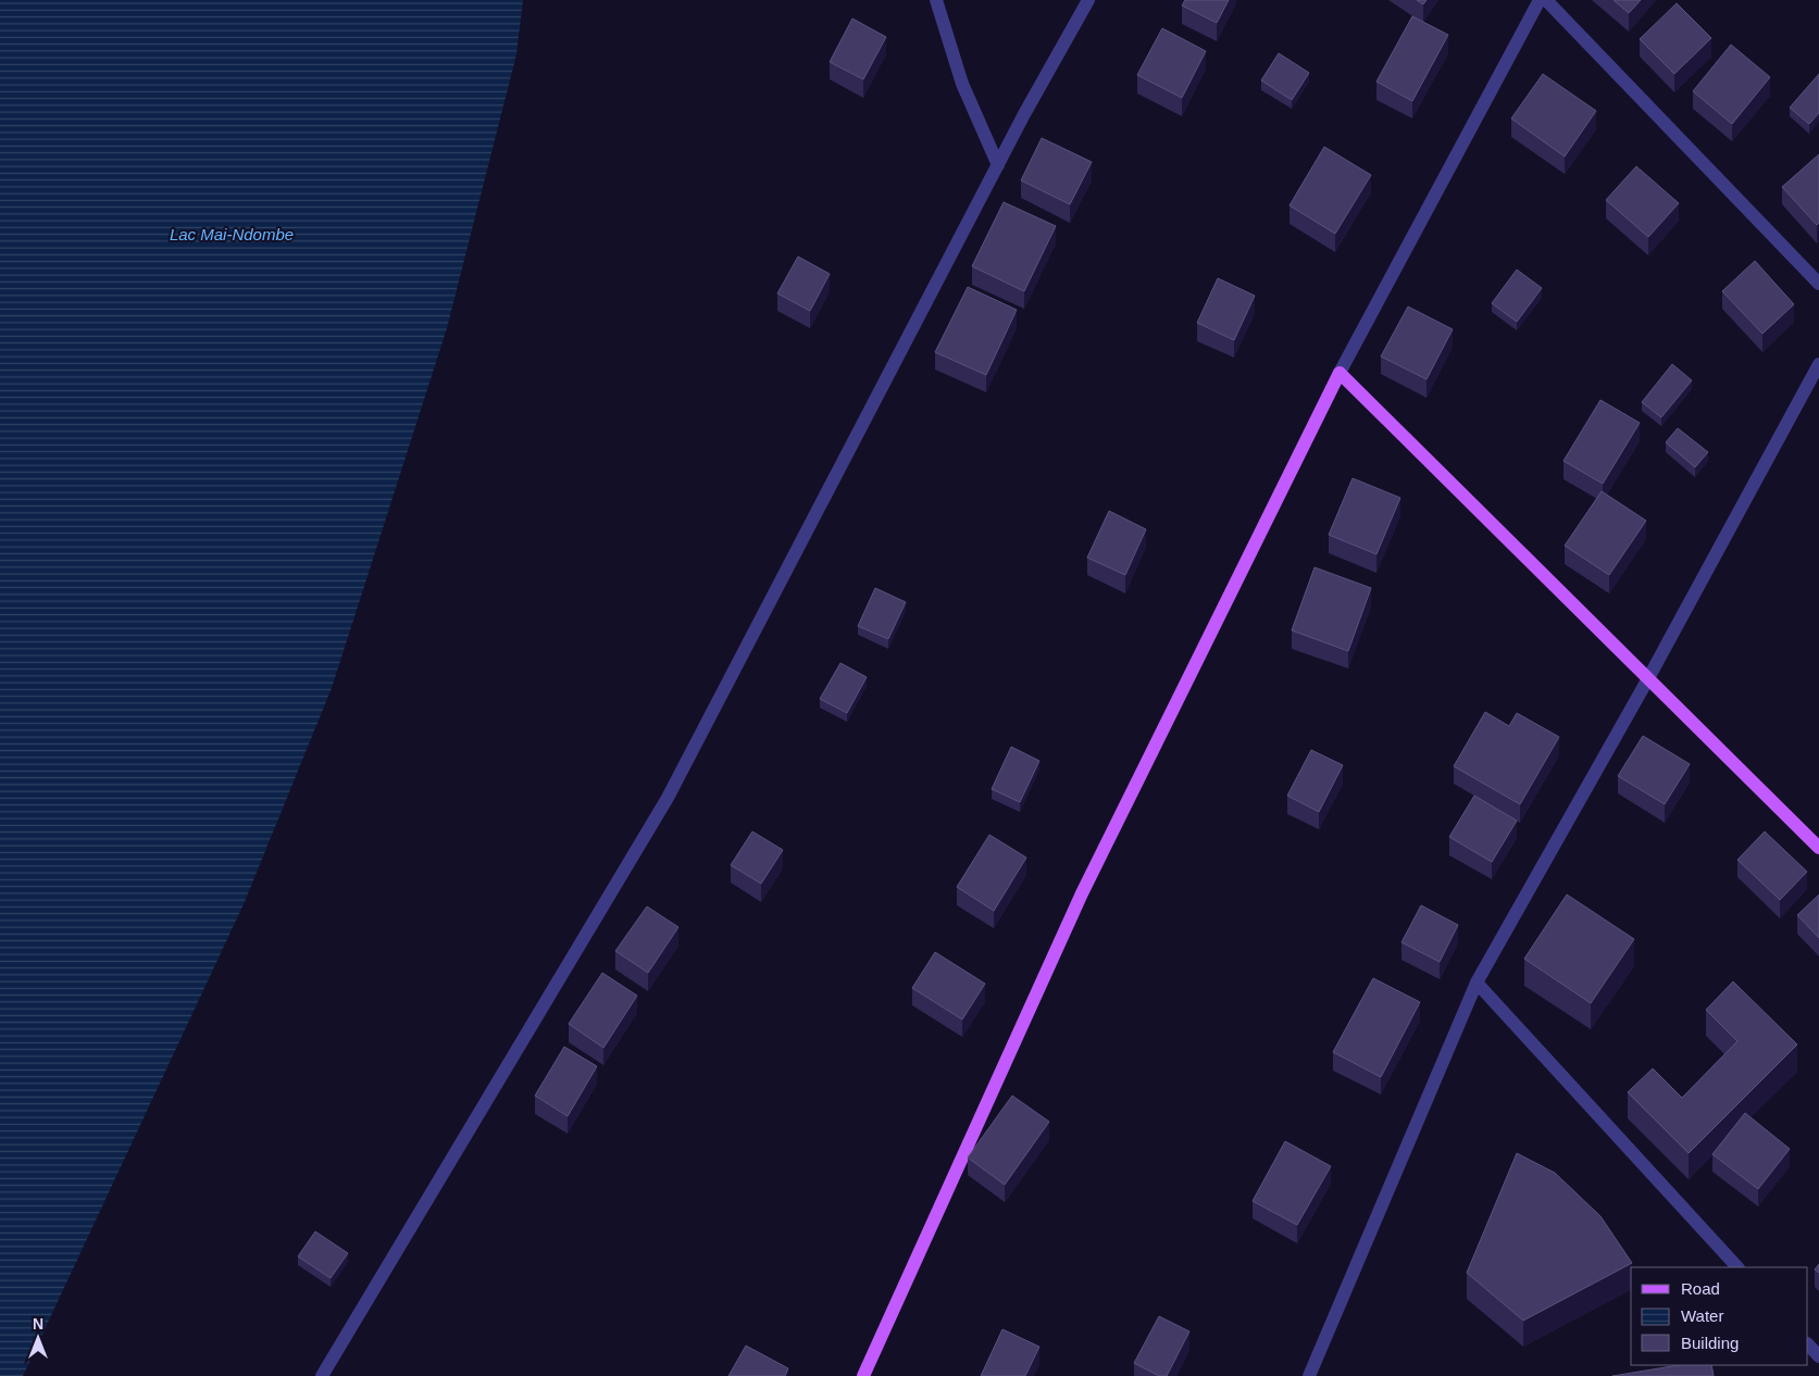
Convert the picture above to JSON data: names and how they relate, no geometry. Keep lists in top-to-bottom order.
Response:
{
  "water": ["Lac Mai-Ndombe"],
  "legend": ["Road", "Water", "Building"],
  "north": "top"
}
